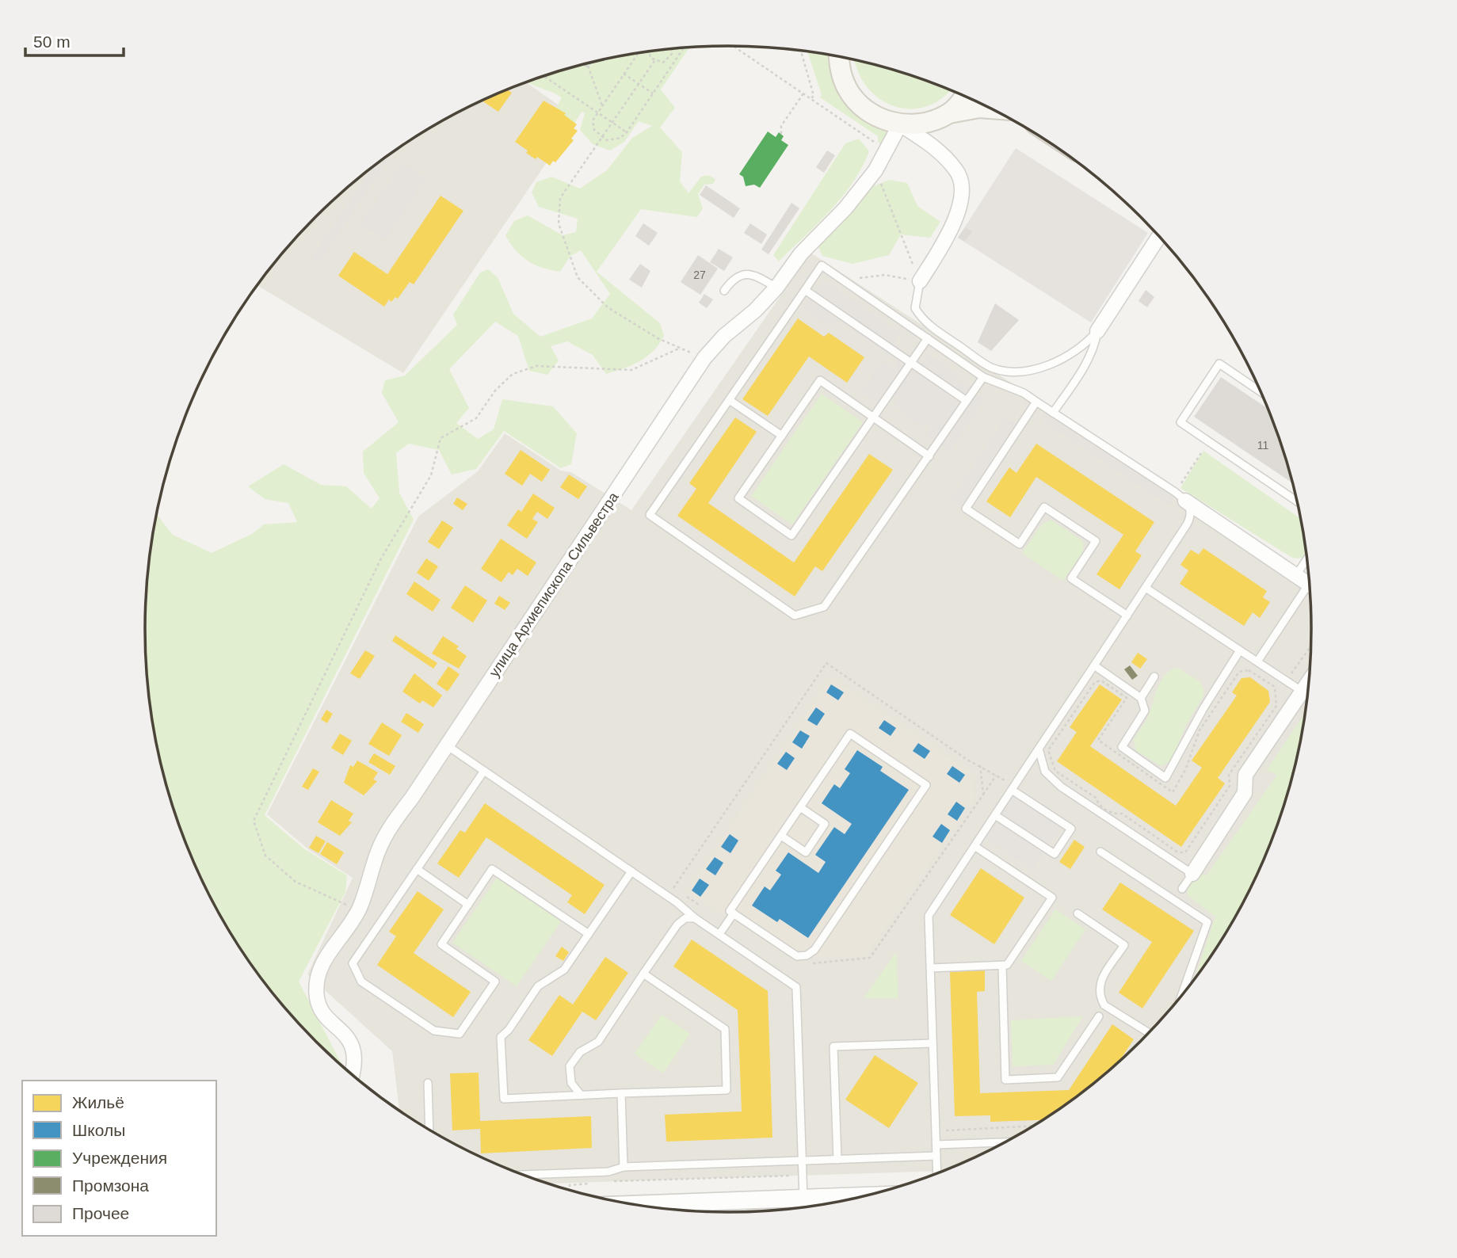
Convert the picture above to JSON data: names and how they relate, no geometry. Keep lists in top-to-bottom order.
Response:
{
  "streets": {
    "street": ["улица Архиепископа Сильвестра"]
  },
  "house_numbers": ["27", "11"],
  "legend": [
    "Жильё",
    "Школы",
    "Учреждения",
    "Промзона",
    "Прочее"
  ],
  "scale_bar": "50 m"
}
